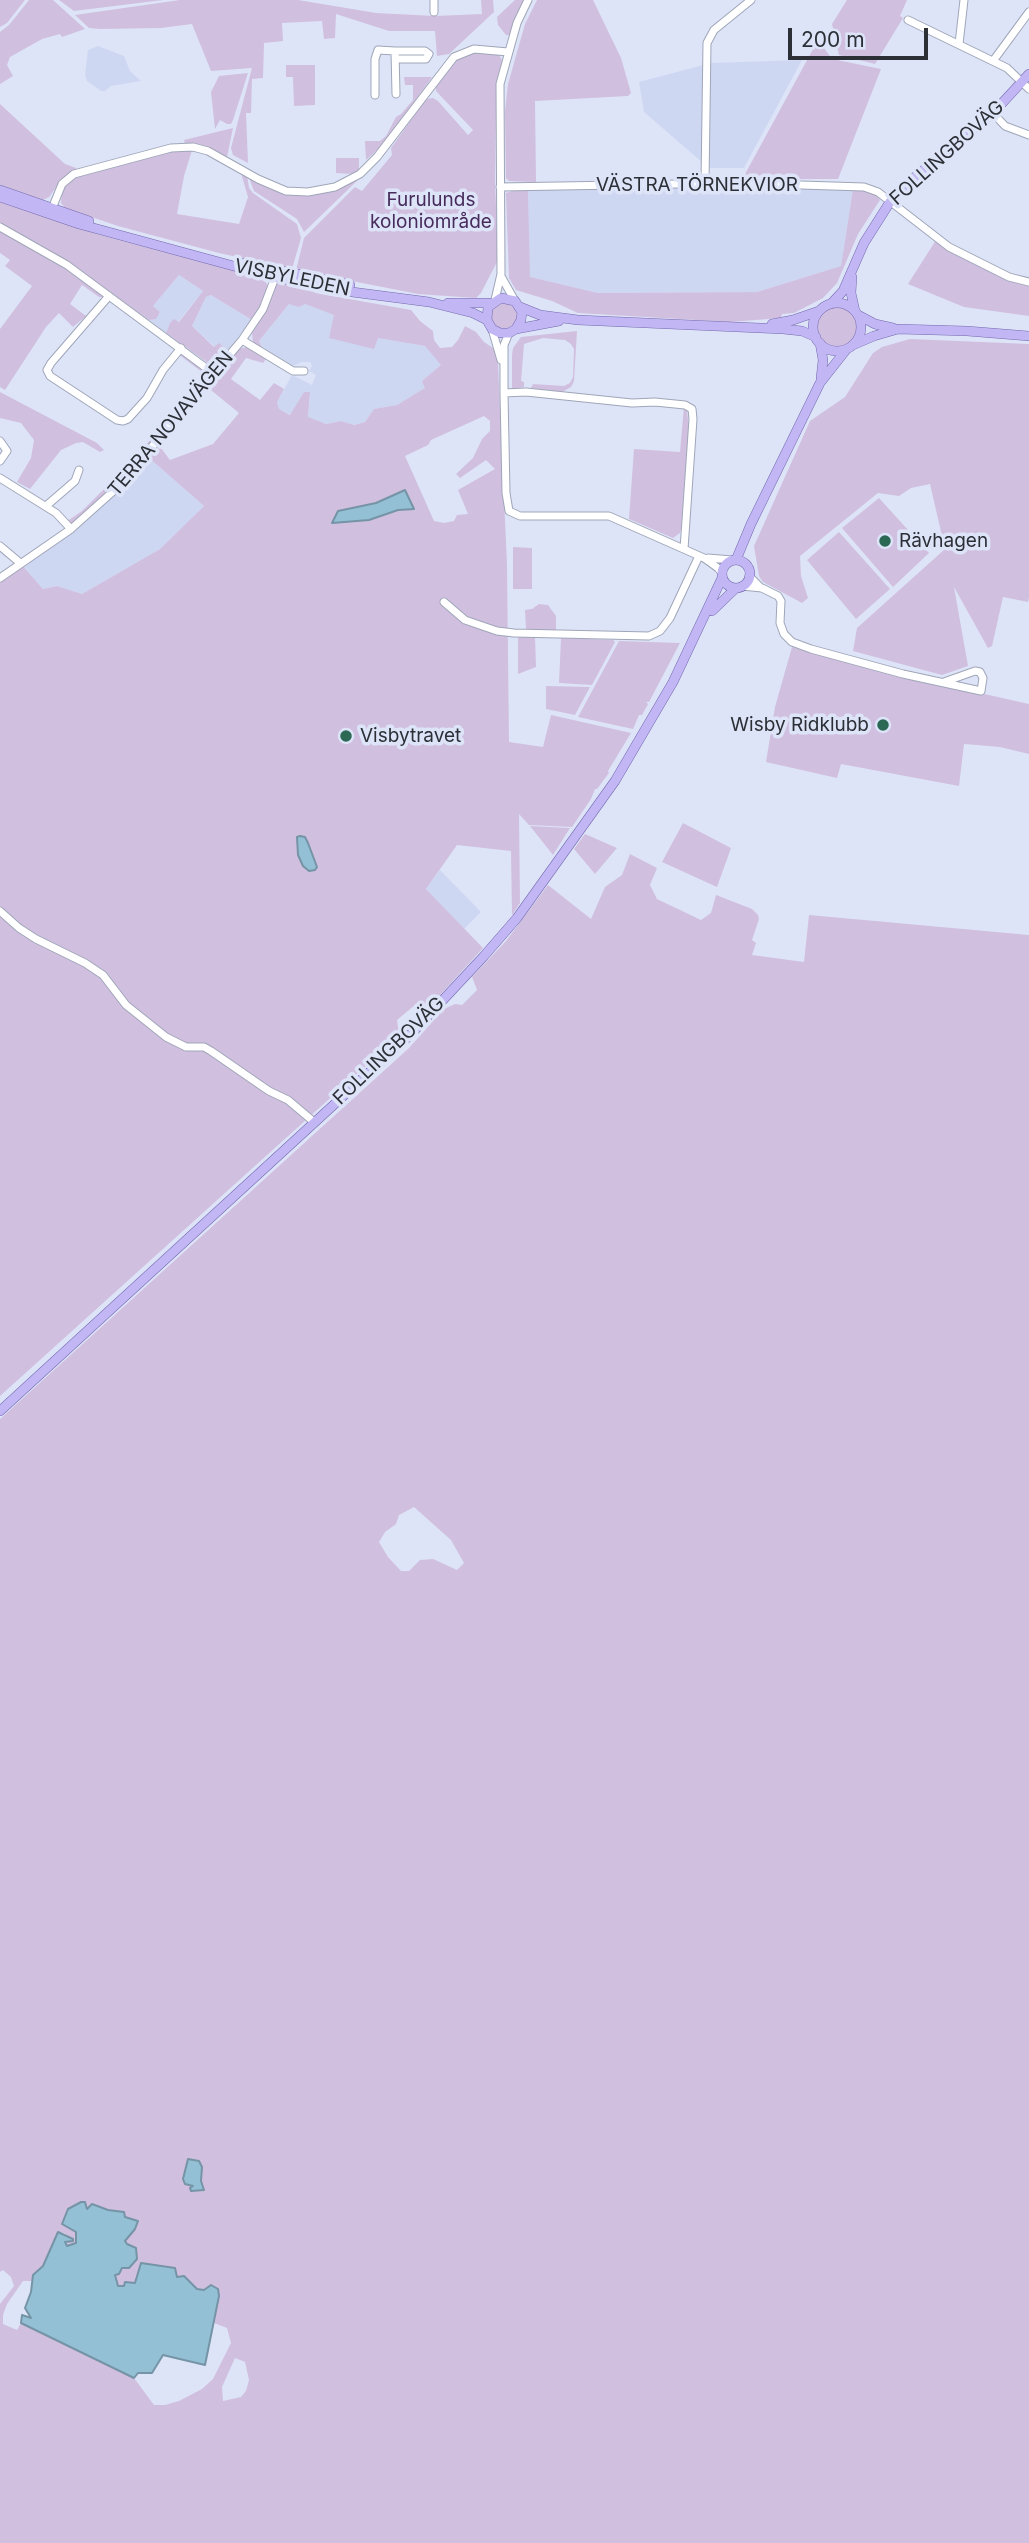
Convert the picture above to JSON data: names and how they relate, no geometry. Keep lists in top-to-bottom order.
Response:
{
  "streets": {
    "main road": ["FOLLINGBOVÄG", "VISBYLEDEN"],
    "street": ["VÄSTRA TÖRNEKVIOR", "TERRA NOVAVÄGEN"]
  },
  "crossings": [
    ["FOLLINGBOVÄG", "VÄSTRA TÖRNEKVIOR"],
    ["VISBYLEDEN", "TERRA NOVAVÄGEN"]
  ],
  "parks": ["Furulunds koloniområde"],
  "places": ["Rävhagen", "Wisby Ridklubb", "Visbytravet"],
  "scale_bar": "200 m"
}
